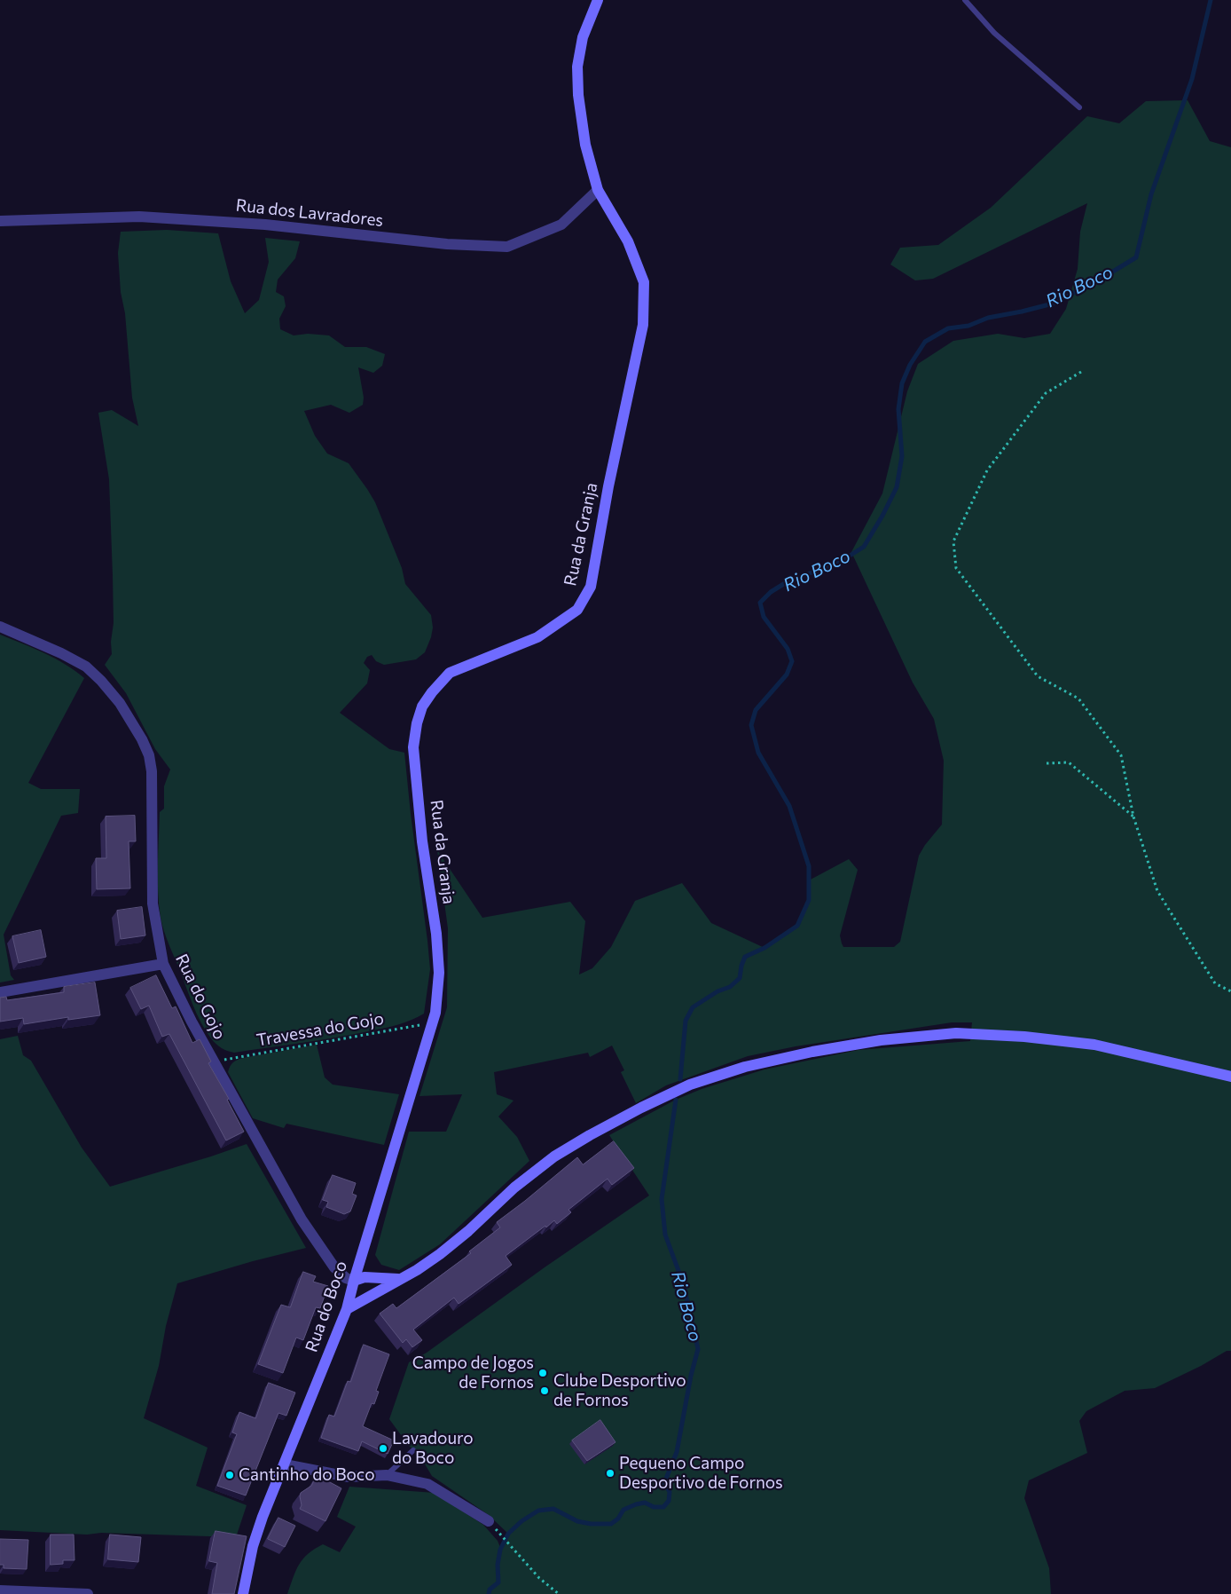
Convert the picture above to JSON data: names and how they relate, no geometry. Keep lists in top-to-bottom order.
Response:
{
  "streets": {
    "street": [
      "Rua dos Lavradores",
      "Rua da Granja",
      "Rua do Gojo",
      "Rua do Boco"
    ],
    "path": ["Travessa do Gojo"]
  },
  "crossings": [
    ["Rua dos Lavradores", "Rua da Granja"],
    ["Rua da Granja", "Travessa do Gojo"],
    ["Rua da Granja", "Rua do Boco"],
    ["Rua do Gojo", "Travessa do Gojo"],
    ["Rua do Gojo", "Rua do Boco"],
    ["Travessa do Gojo", "Rua do Boco"]
  ],
  "water": ["Rio Boco"],
  "places": [
    "Campo de Jogos de Fornos",
    "Clube Desportivo de Fornos",
    "Lavadouro do Boco",
    "Pequeno Campo Desportivo de Fornos",
    "Cantinho do Boco"
  ]
}
